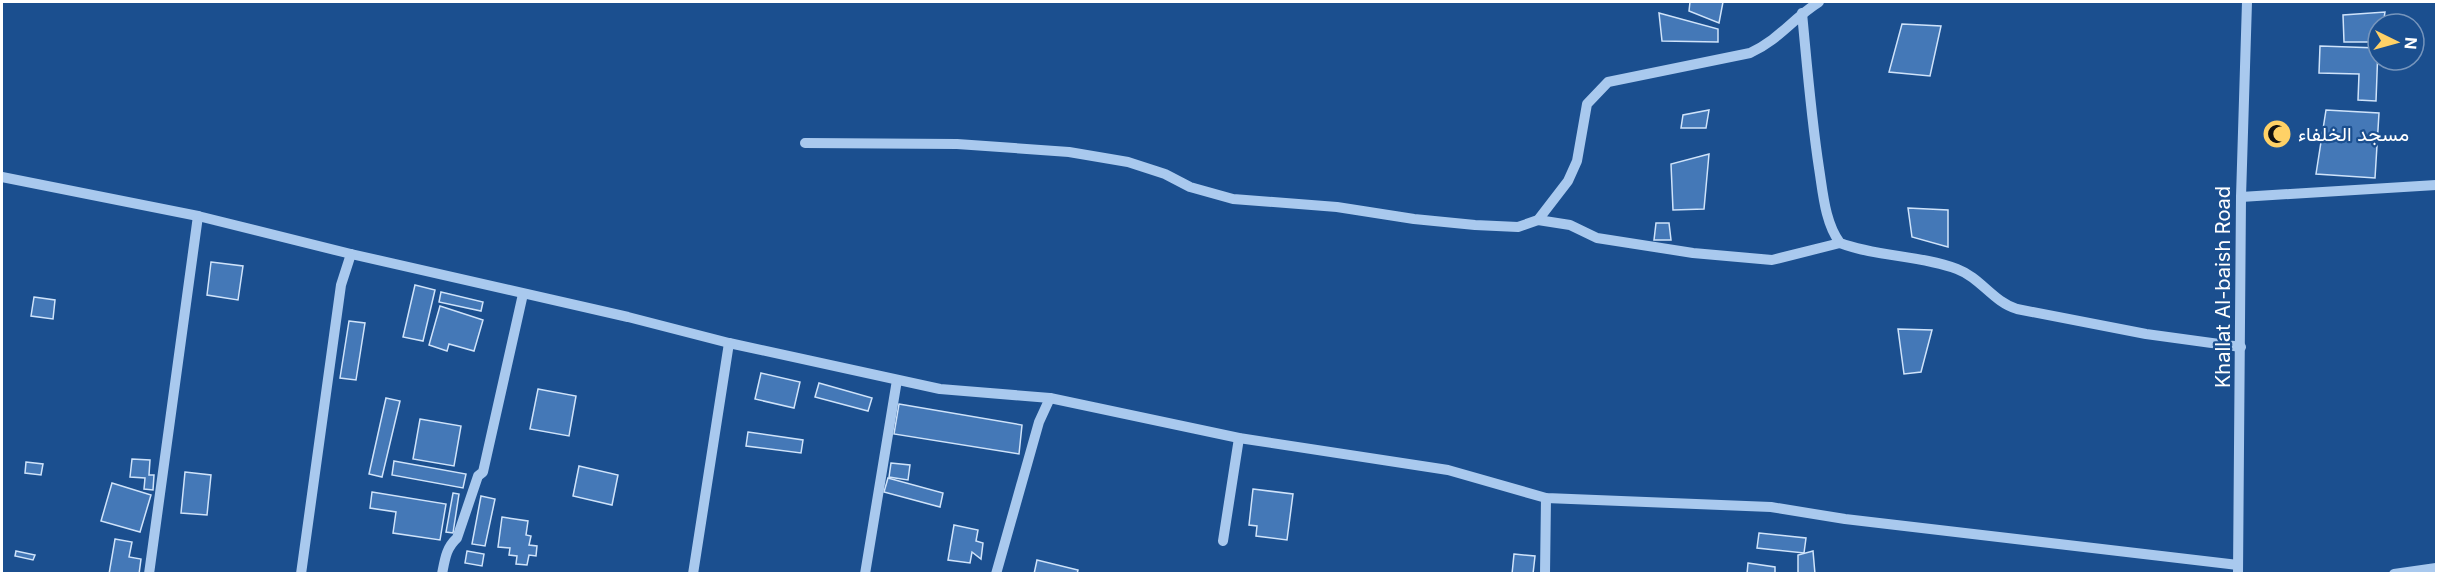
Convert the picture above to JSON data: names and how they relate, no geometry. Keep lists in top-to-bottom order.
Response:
{
  "streets": {
    "street": ["Khallat Al-baish Road"]
  },
  "places": {
    "mosque": ["مسجد الخلفاء"]
  },
  "north": "right"
}
